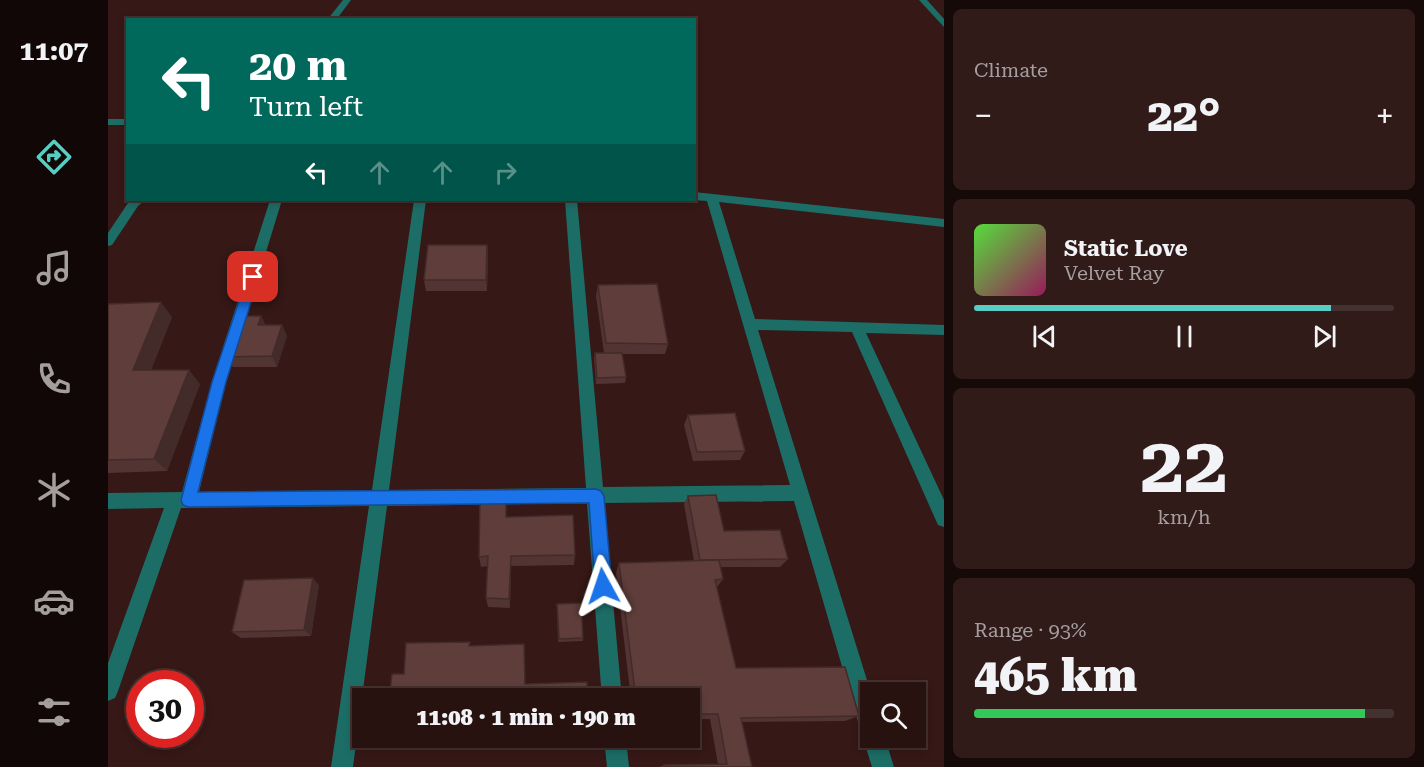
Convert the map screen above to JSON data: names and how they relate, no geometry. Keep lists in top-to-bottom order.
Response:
{
  "page": {
    "tabs": "11:07",
    "tile": [
      "Climate",
      ["22", "km/h"],
      ["Range · 93%", "465 km"]
    ],
    "turn": ["20 m", "Turn left"],
    "heat": ["−", "22°", "+"],
    "song": ["Static Love", "Velvet Ray"],
    "limit": "30",
    "trip": "11:08 · 1 min · 190 m"
  }
}
